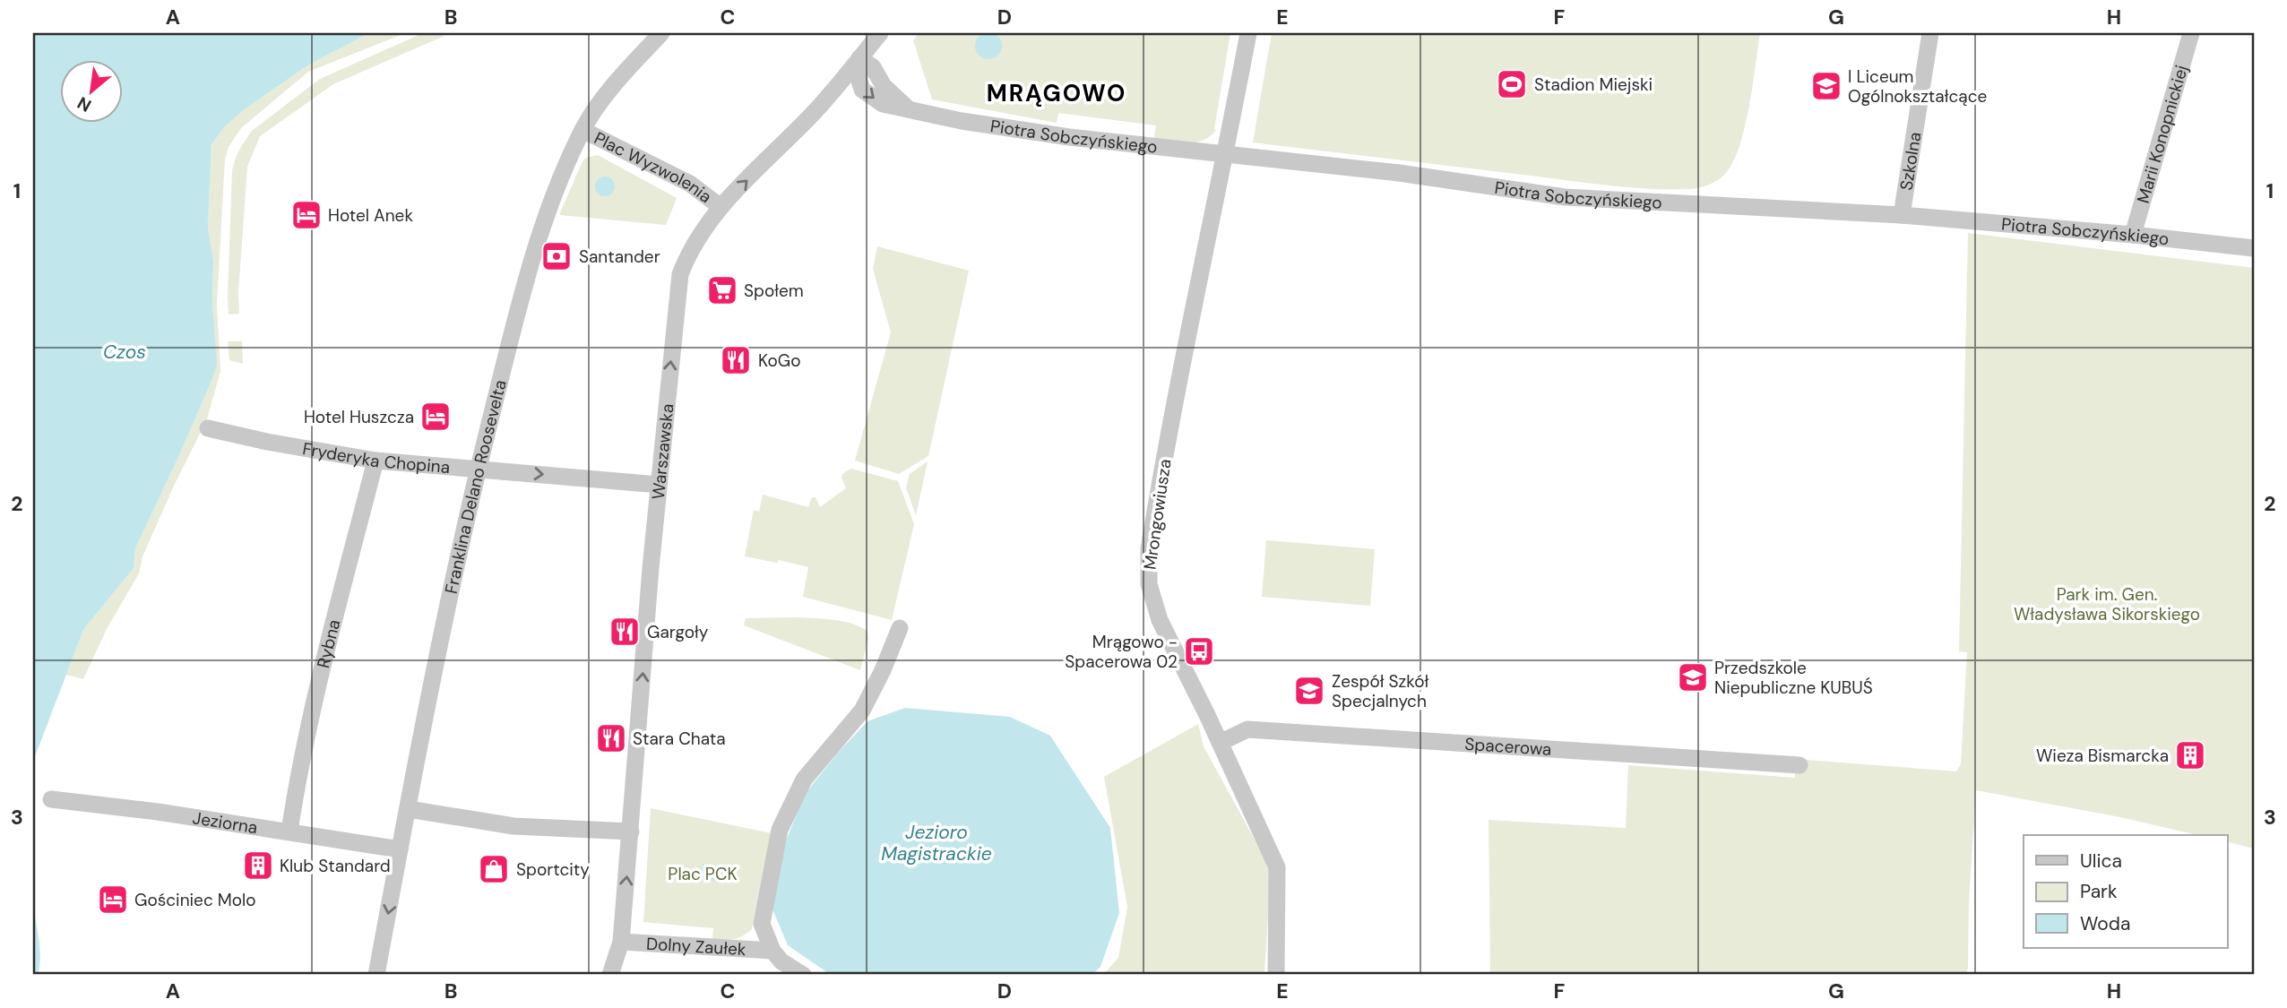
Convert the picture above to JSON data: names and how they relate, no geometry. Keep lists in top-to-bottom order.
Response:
{
  "streets": {
    "street": [
      "Marii Konopnickiej",
      "Piotra Sobczyńskiego",
      "Szkolna",
      "Plac Wyzwolenia",
      "Warszawska",
      "Fryderyka Chopina",
      "Franklina Delano Roosevelta",
      "Mrongowiusza",
      "Rybna",
      "Spacerowa",
      "Jeziorna",
      "Dolny Zaułek"
    ]
  },
  "crossings": [
    ["Marii Konopnickiej", "Piotra Sobczyńskiego"],
    ["Piotra Sobczyńskiego", "Szkolna"],
    ["Piotra Sobczyńskiego", "Warszawska"],
    ["Piotra Sobczyńskiego", "Mrongowiusza"],
    ["Plac Wyzwolenia", "Warszawska"],
    ["Plac Wyzwolenia", "Franklina Delano Roosevelta"],
    ["Warszawska", "Fryderyka Chopina"],
    ["Warszawska", "Dolny Zaułek"],
    ["Fryderyka Chopina", "Franklina Delano Roosevelta"],
    ["Fryderyka Chopina", "Rybna"],
    ["Franklina Delano Roosevelta", "Jeziorna"],
    ["Mrongowiusza", "Spacerowa"],
    ["Rybna", "Jeziorna"]
  ],
  "one_way": ["Warszawska", "Fryderyka Chopina"],
  "districts": ["MRĄGOWO"],
  "water": ["Czos", "Jezioro Magistrackie"],
  "parks": ["Park im. Gen. Władysława Sikorskiego", "Plac PCK"],
  "places": {
    "sports": ["Stadion Miejski"],
    "school or university": ["I Liceum Ogólnokształcące", "Przedszkole Niepubliczne KUBUŚ", "Zespół Szkół Specjalnych"],
    "hotel": ["Hotel Anek", "Hotel Huszcza", "Gościniec Molo"],
    "bank": ["Santander"],
    "supermarket": ["Społem"],
    "restaurant": ["KoGo", "Gargoły", "Stara Chata"],
    "bus stop": ["Mrągowo - Spacerowa 02"],
    "building": ["Wieza Bismarcka", "Klub Standard"],
    "shop": ["Sportcity"]
  },
  "legend": ["Ulica", "Park", "Woda"],
  "north": "bottom left",
  "grid": {
    "columns": [
      "A",
      "B",
      "C",
      "D",
      "E",
      "F",
      "G",
      "H"
    ],
    "rows": ["1", "2", "3"]
  }
}
